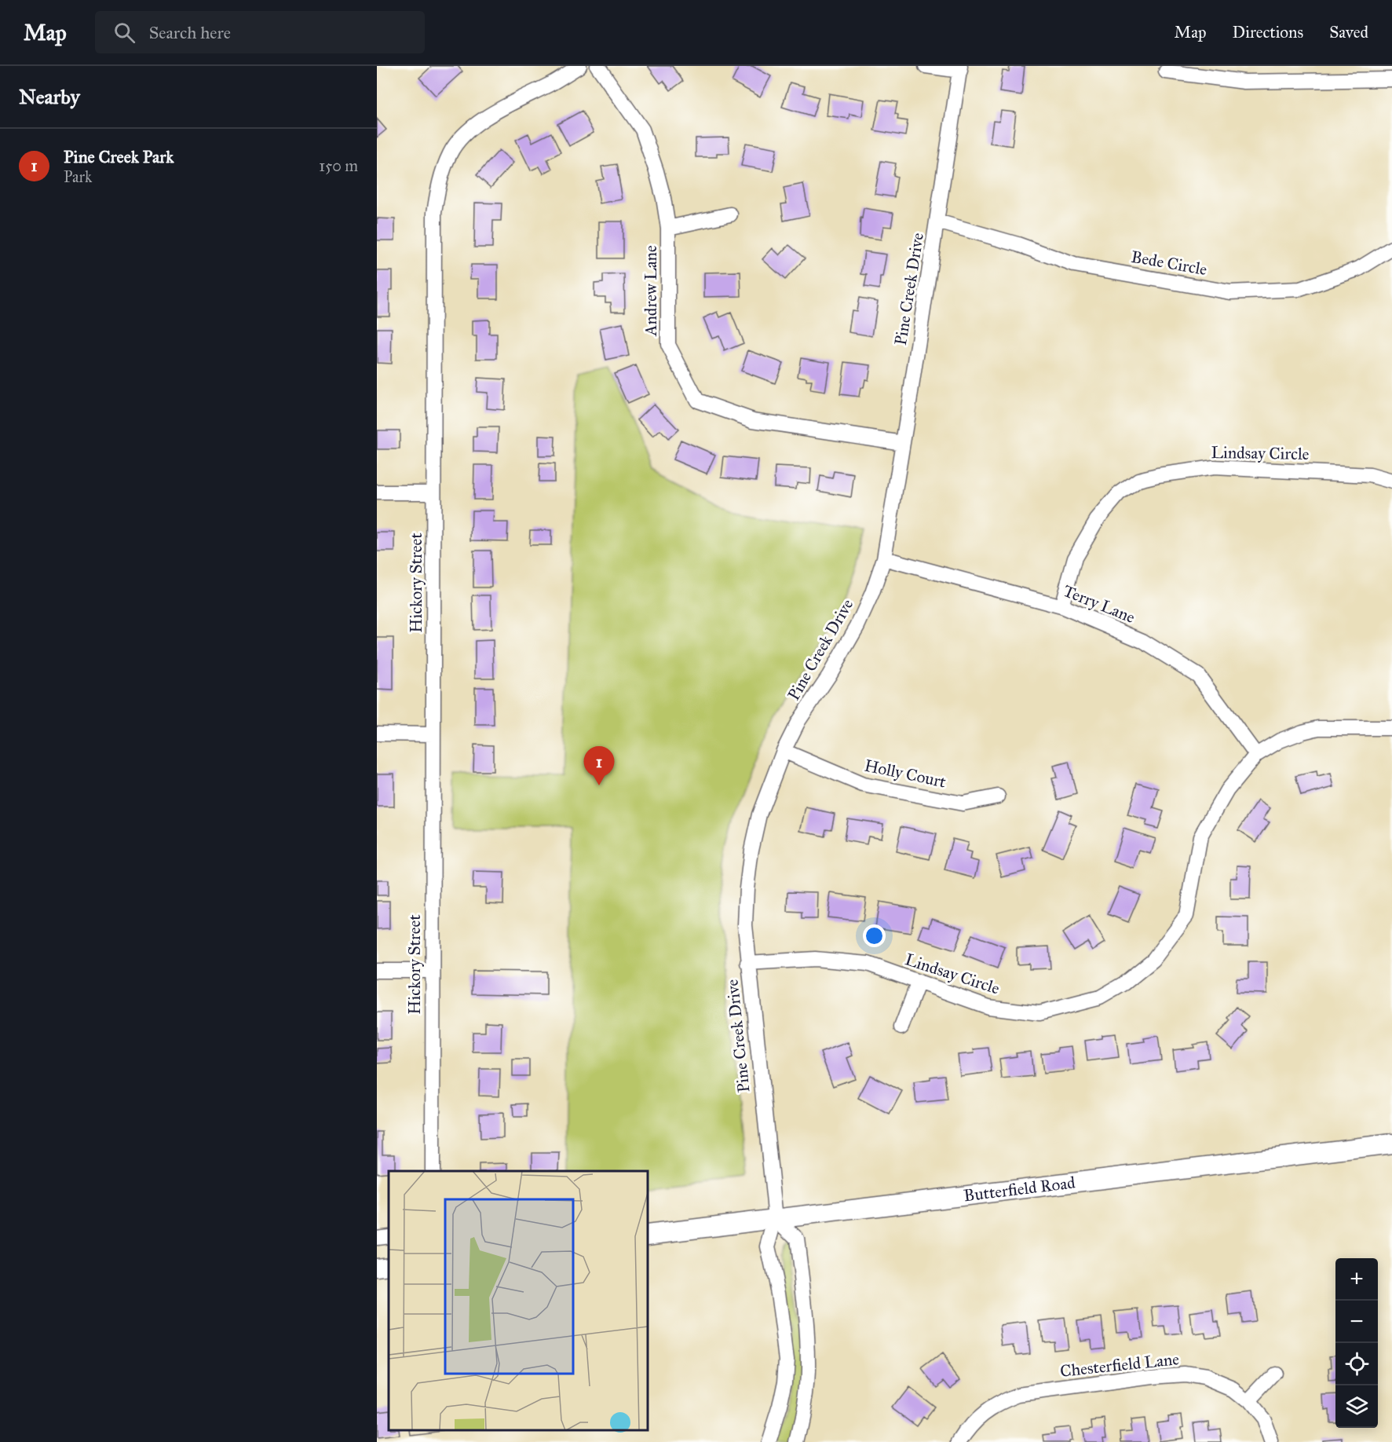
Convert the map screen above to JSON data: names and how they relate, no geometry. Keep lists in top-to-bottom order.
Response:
{
  "streets": {
    "main road": ["Butterfield Road"],
    "street": [
      "Bede Circle",
      "Pine Creek Drive",
      "Andrew Lane",
      "Lindsay Circle",
      "Hickory Street",
      "Terry Lane",
      "Holly Court",
      "Chesterfield Lane"
    ]
  },
  "crossings": [
    ["Bede Circle", "Pine Creek Drive"],
    ["Pine Creek Drive", "Andrew Lane"],
    ["Pine Creek Drive", "Lindsay Circle"],
    ["Pine Creek Drive", "Terry Lane"],
    ["Pine Creek Drive", "Holly Court"],
    ["Pine Creek Drive", "Butterfield Road"],
    ["Lindsay Circle", "Terry Lane"]
  ],
  "page": {
    "header": "Map",
    "search": "Search here",
    "nav": ["Map", "Directions", "Saved"],
    "heading": "Nearby",
    "list": [
      {
        "mark": "1",
        "name": "Pine Creek Park",
        "note": "Park",
        "value": "150 m"
      }
    ],
    "pins": "1",
    "map_buttons": ["+", "−"]
  }
}
